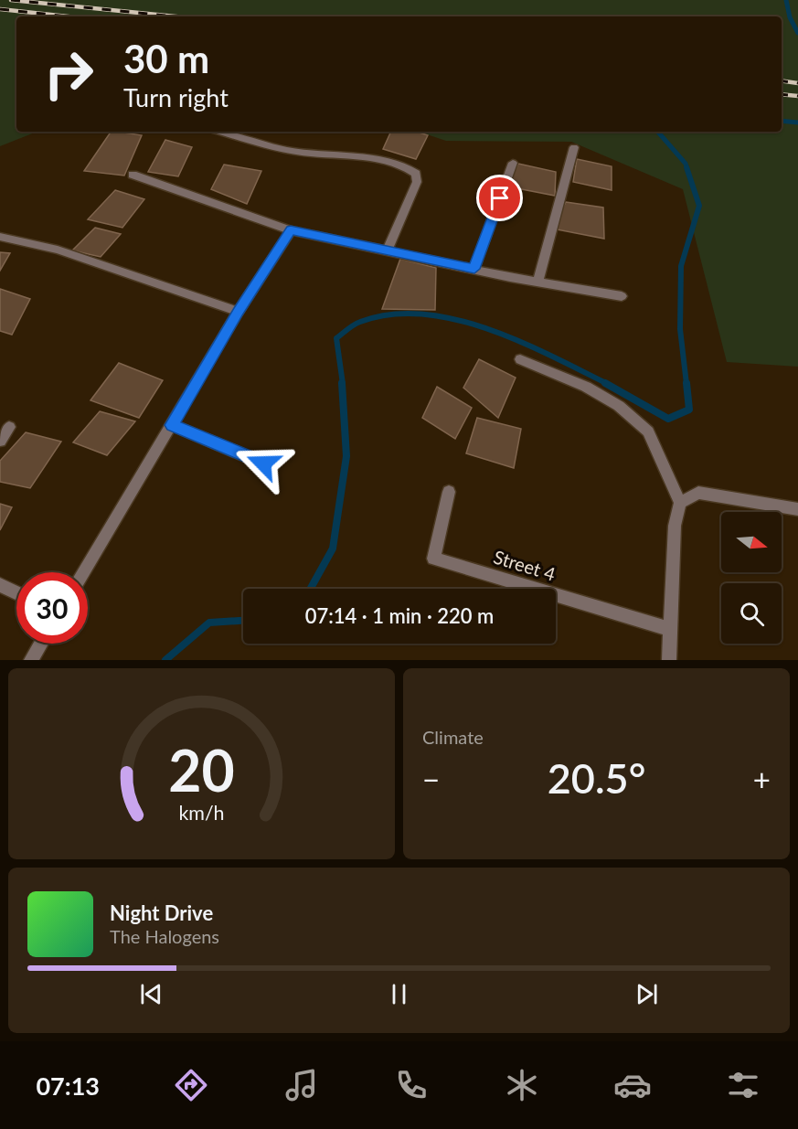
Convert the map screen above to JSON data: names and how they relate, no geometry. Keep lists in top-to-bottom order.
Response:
{
  "streets": {
    "street": ["Street 4"]
  },
  "north": "right",
  "page": {
    "turn": ["30 m", "Turn right"],
    "limit": "30",
    "trip": "07:14 · 1 min · 220 m",
    "tile": "Climate",
    "heat": ["−", "20.5°", "+"],
    "song": ["Night Drive", "The Halogens"],
    "tabs": "07:13",
    "gauge": ["20", "km/h"]
  }
}
